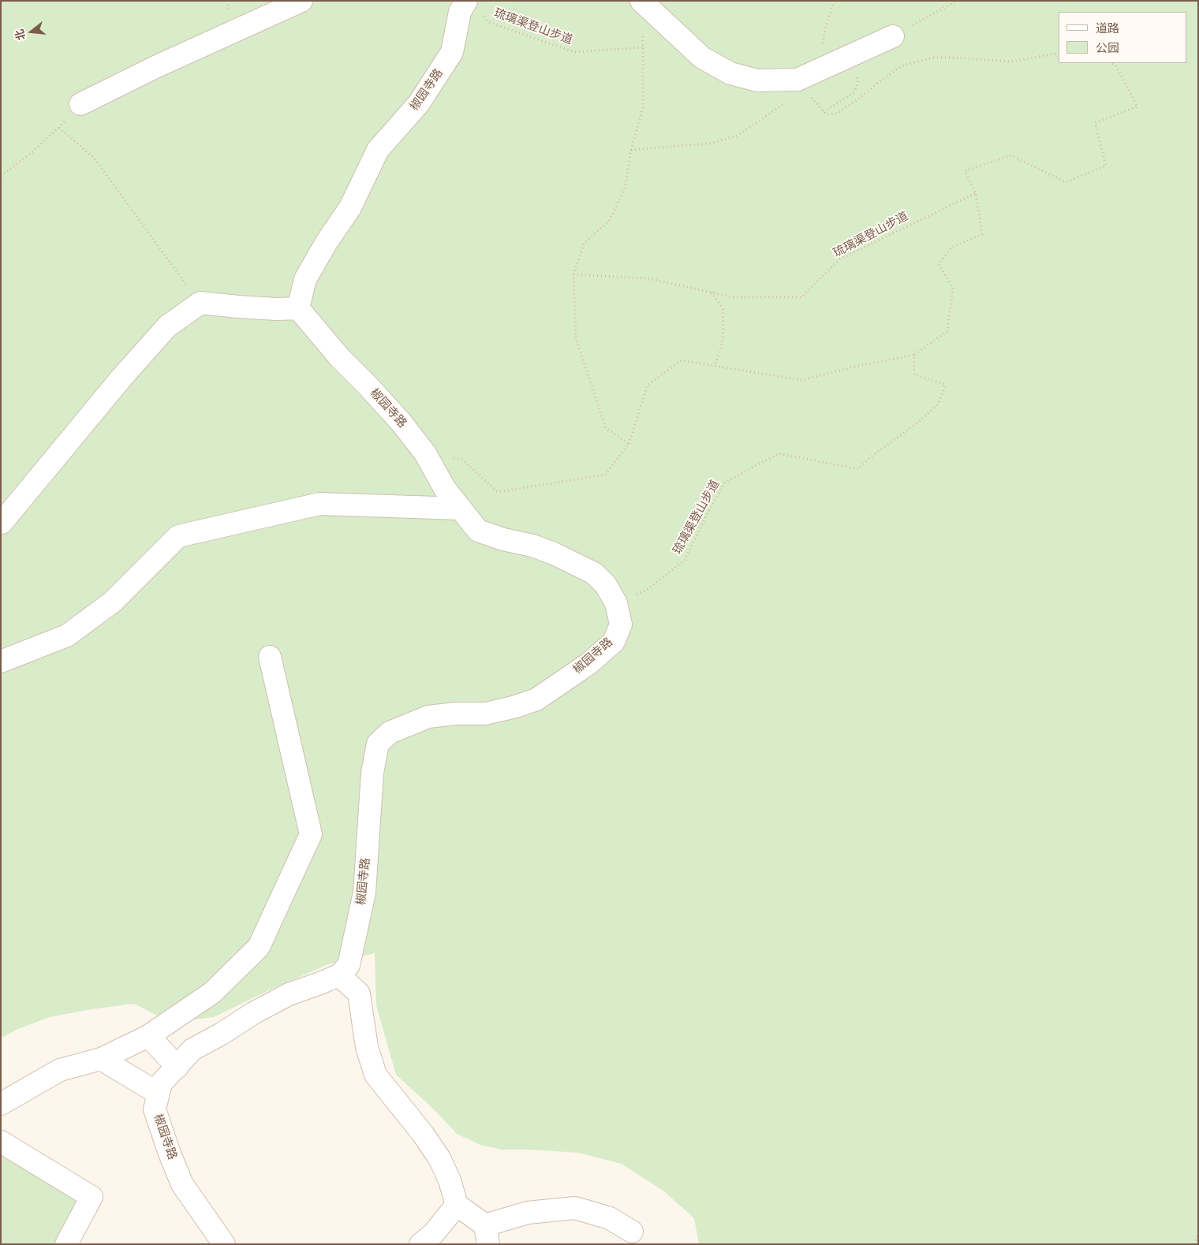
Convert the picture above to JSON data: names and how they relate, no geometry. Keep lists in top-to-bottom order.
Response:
{
  "streets": {
    "street": ["椒园寺路"],
    "path": ["琉璃渠登山步道"]
  },
  "crossings": [
    ["琉璃渠登山步道", "椒园寺路"]
  ],
  "legend": ["道路", "公园"],
  "north": "left"
}
